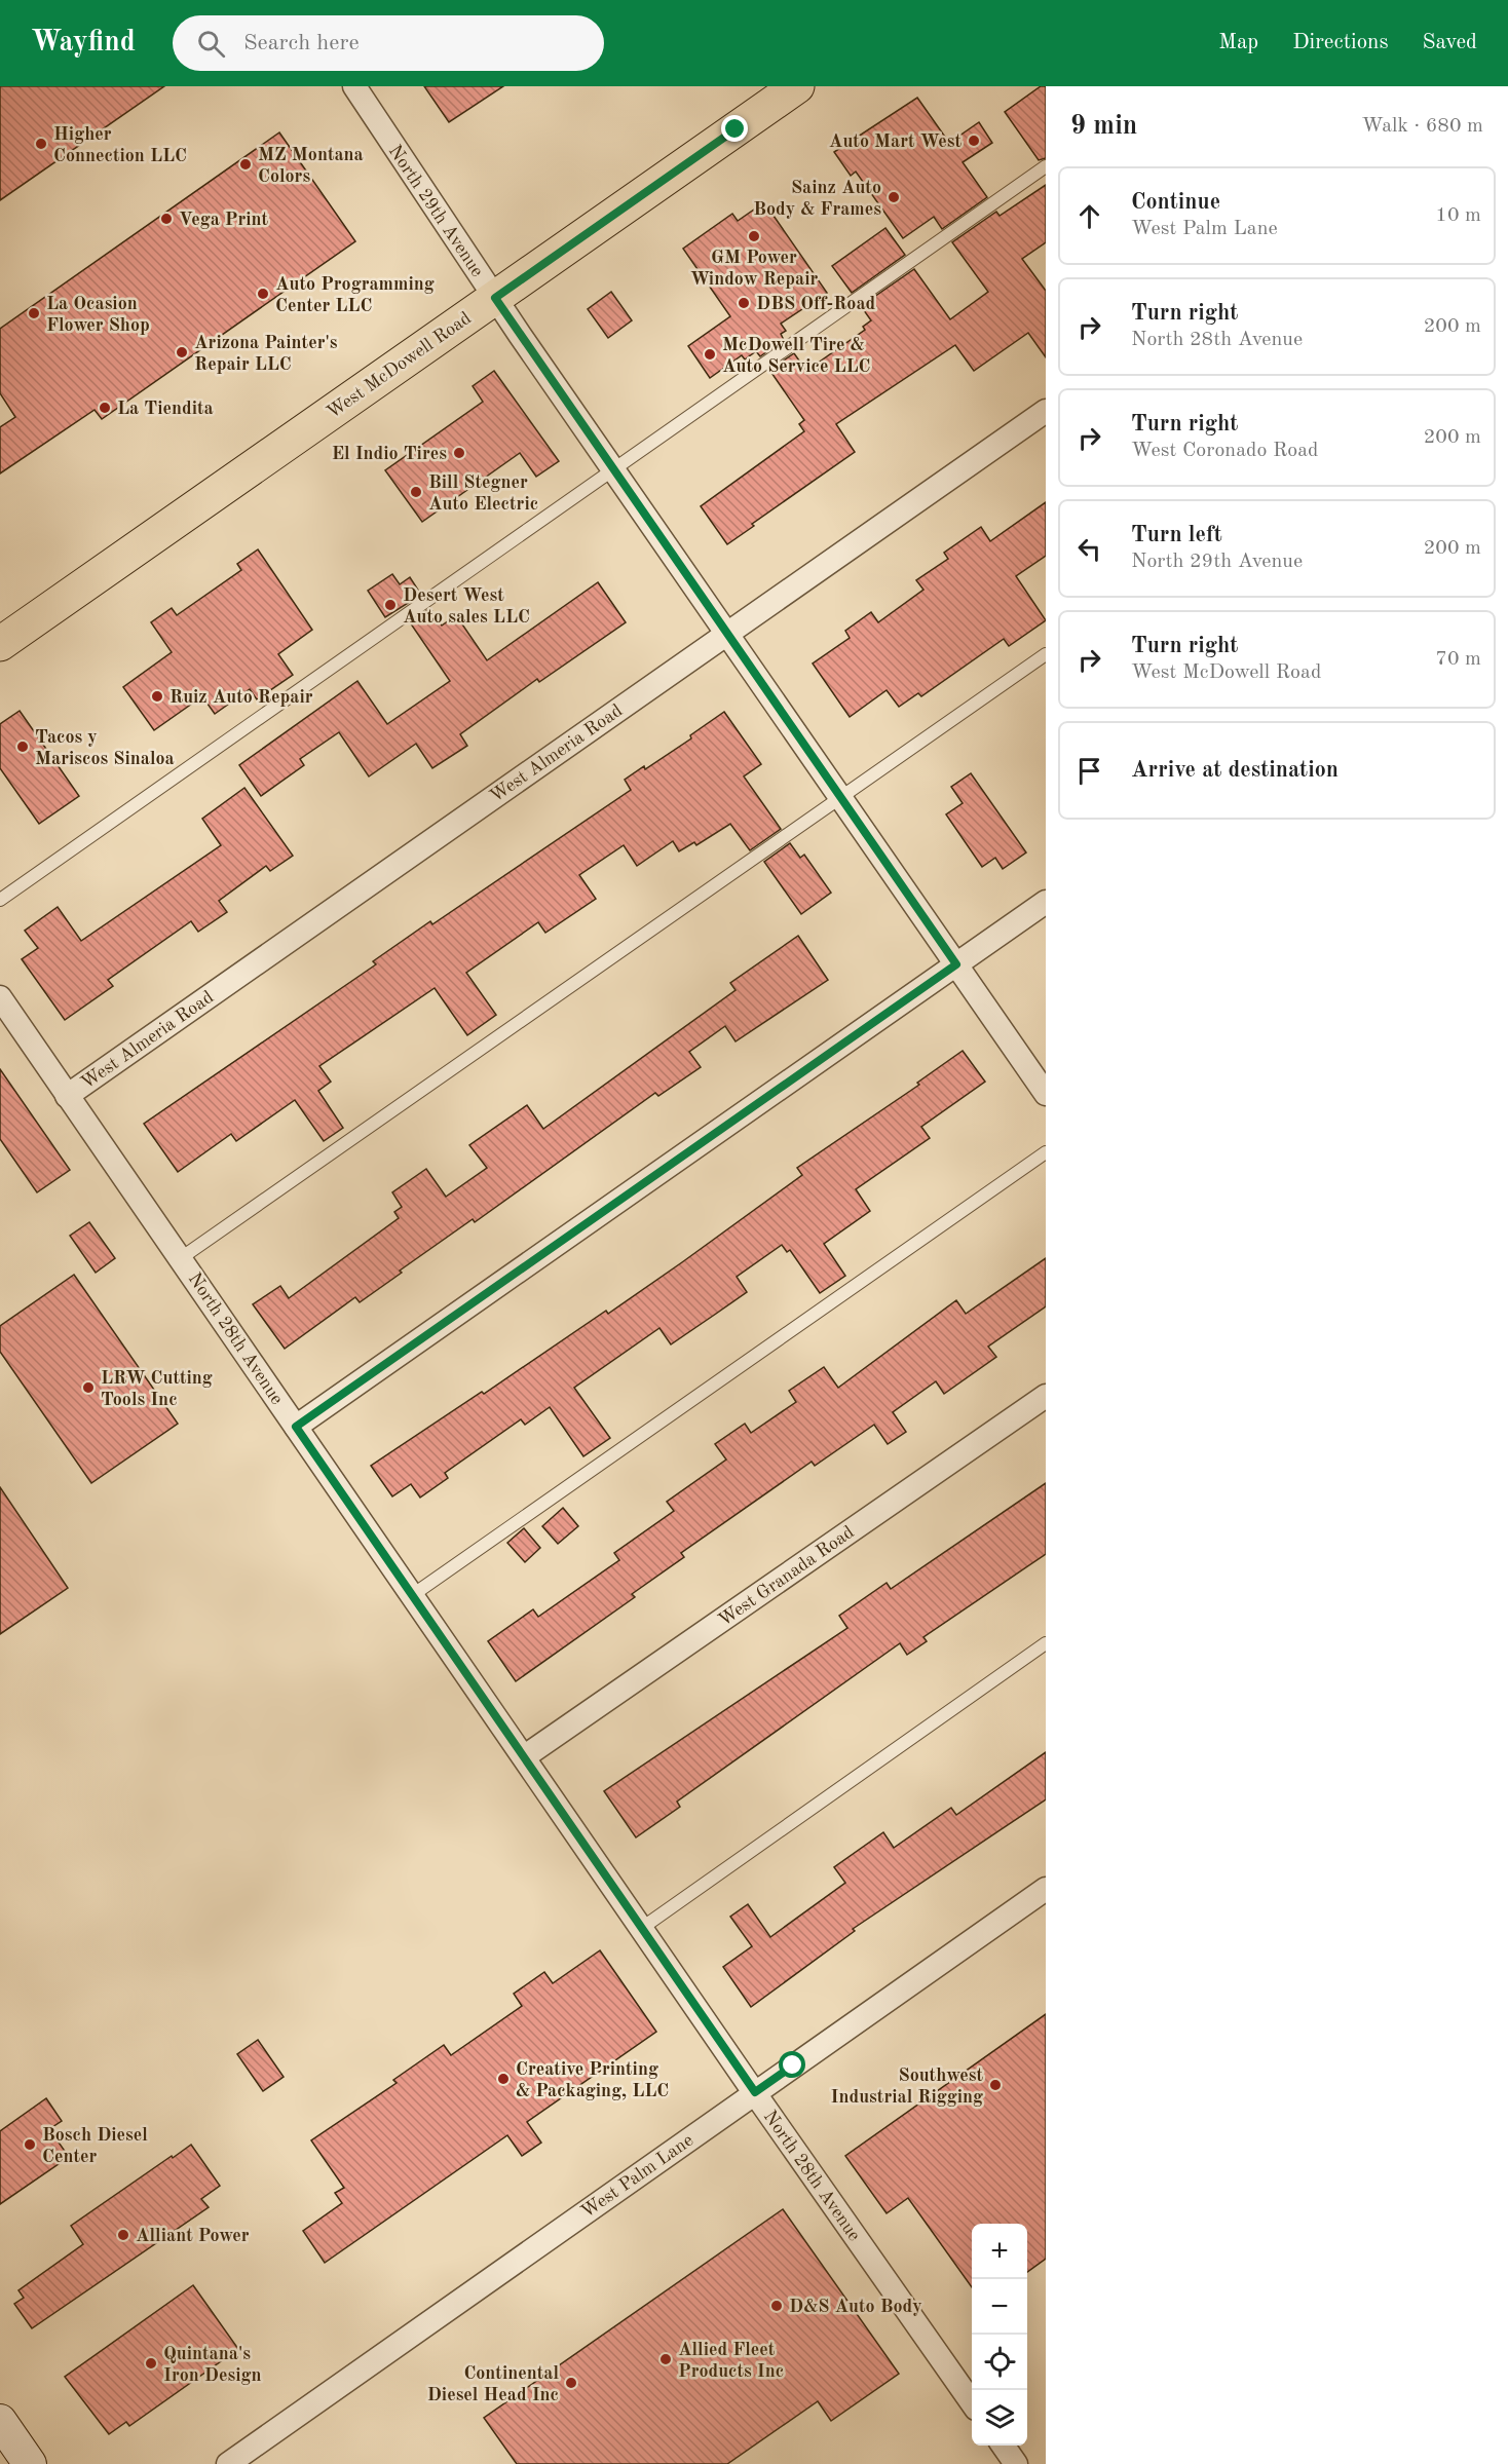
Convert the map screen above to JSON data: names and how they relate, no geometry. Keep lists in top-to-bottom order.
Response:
{
  "streets": {
    "main road": ["West McDowell Road"],
    "street": [
      "North 29th Avenue",
      "West Almeria Road",
      "North 28th Avenue",
      "West Granada Road",
      "West Palm Lane"
    ]
  },
  "crossings": [
    ["North 29th Avenue", "West McDowell Road"],
    ["North 29th Avenue", "West Almeria Road"],
    ["West Almeria Road", "North 28th Avenue"],
    ["North 28th Avenue", "West Granada Road"],
    ["North 28th Avenue", "West Palm Lane"]
  ],
  "places": [
    "Auto Mart West",
    "Higher Connection LLC",
    "MZ Montana Colors",
    "Sainz Auto Body & Frames",
    "Vega Print",
    "GM Power Window Repair",
    "Auto Programming Center LLC",
    "DBS Off-Road",
    "La Ocasion Flower Shop",
    "Arizona Painter's Repair LLC",
    "McDowell Tire & Auto Service LLC",
    "La Tiendita",
    "El Indio Tires",
    "Bill Stegner Auto Electric",
    "Desert West Auto sales LLC",
    "Ruiz Auto Repair",
    "Tacos y Mariscos Sinaloa",
    "LRW Cutting Tools Inc",
    "Creative Printing & Packaging, LLC",
    "Southwest Industrial Rigging",
    "Bosch Diesel Center",
    "Alliant Power",
    "D&S Auto Body",
    "Allied Fleet Products Inc",
    "Quintana's Iron Design",
    "Continental Diesel Head Inc"
  ],
  "page": {
    "header": "Wayfind",
    "search": "Search here",
    "nav": ["Map", "Directions", "Saved"],
    "heading": ["9 min", "Walk · 680 m"],
    "list": [
      ["Continue", "West Palm Lane", "10 m"],
      ["Turn right", "North 28th Avenue", "200 m"],
      ["Turn right", "West Coronado Road", "200 m"],
      ["Turn left", "North 29th Avenue", "200 m"],
      ["Turn right", "West McDowell Road", "70 m"],
      "Arrive at destination"
    ],
    "map_buttons": ["+", "−"]
  }
}
